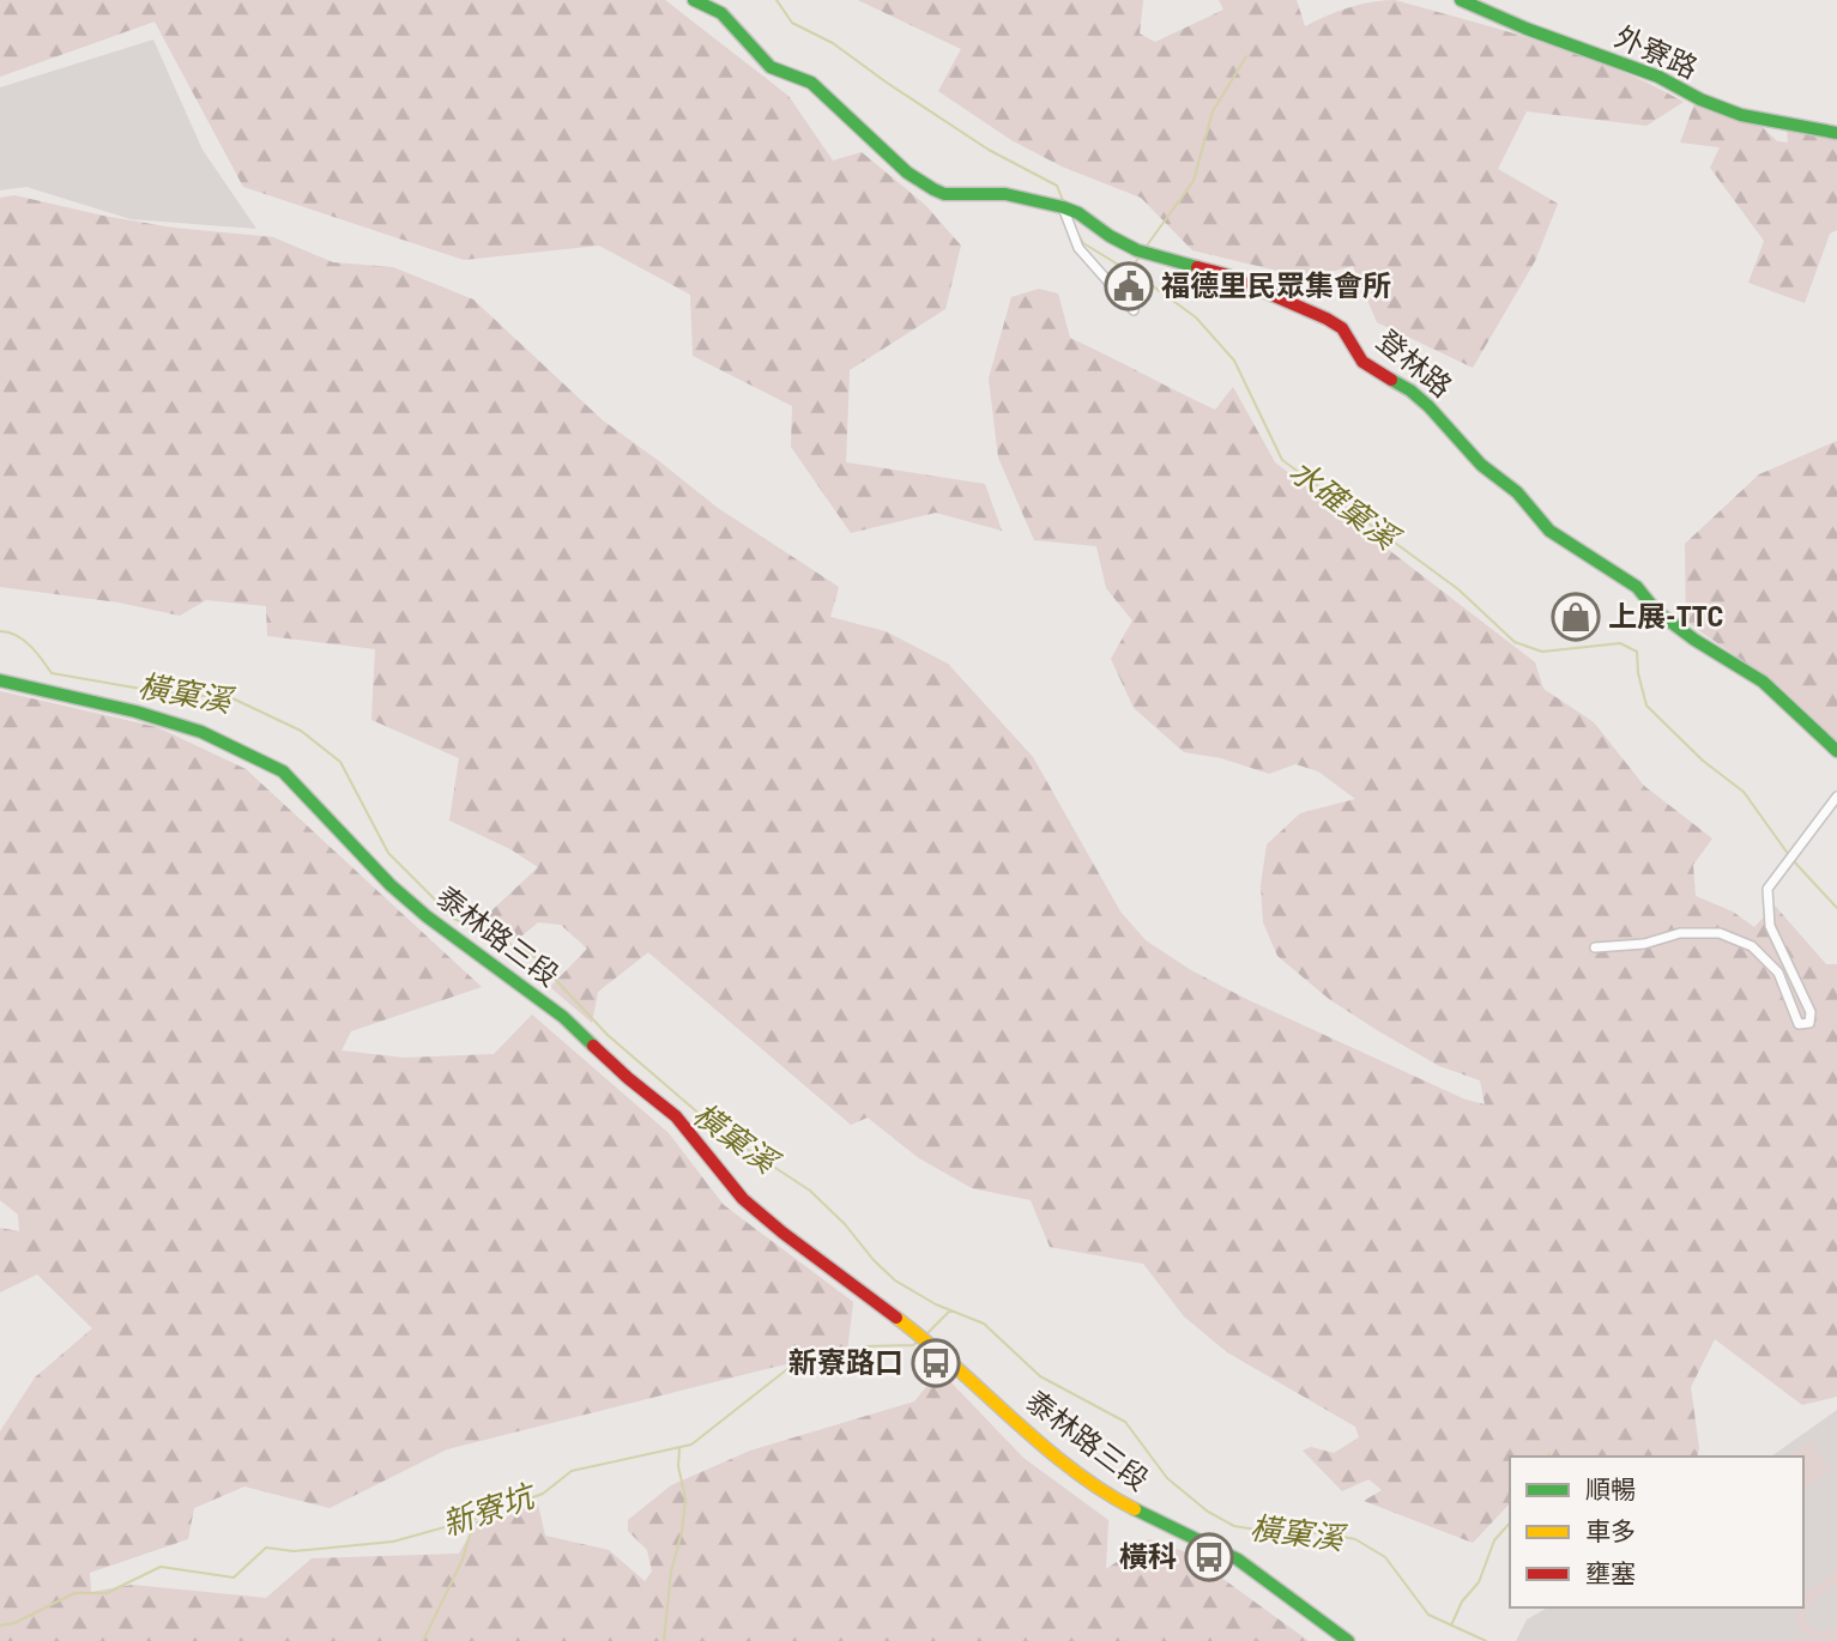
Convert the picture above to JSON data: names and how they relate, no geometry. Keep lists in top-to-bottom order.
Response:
{
  "streets": {
    "street": ["外寮路", "登林路", "泰林路三段"]
  },
  "water": ["水確窠溪", "橫窠溪", "新寮坑"],
  "places": {
    "public building": ["福德里民眾集會所"],
    "shop": ["上展-TTC"],
    "bus stop": ["新寮路口", "橫科"]
  },
  "legend": ["順暢", "車多", "壅塞"]
}
